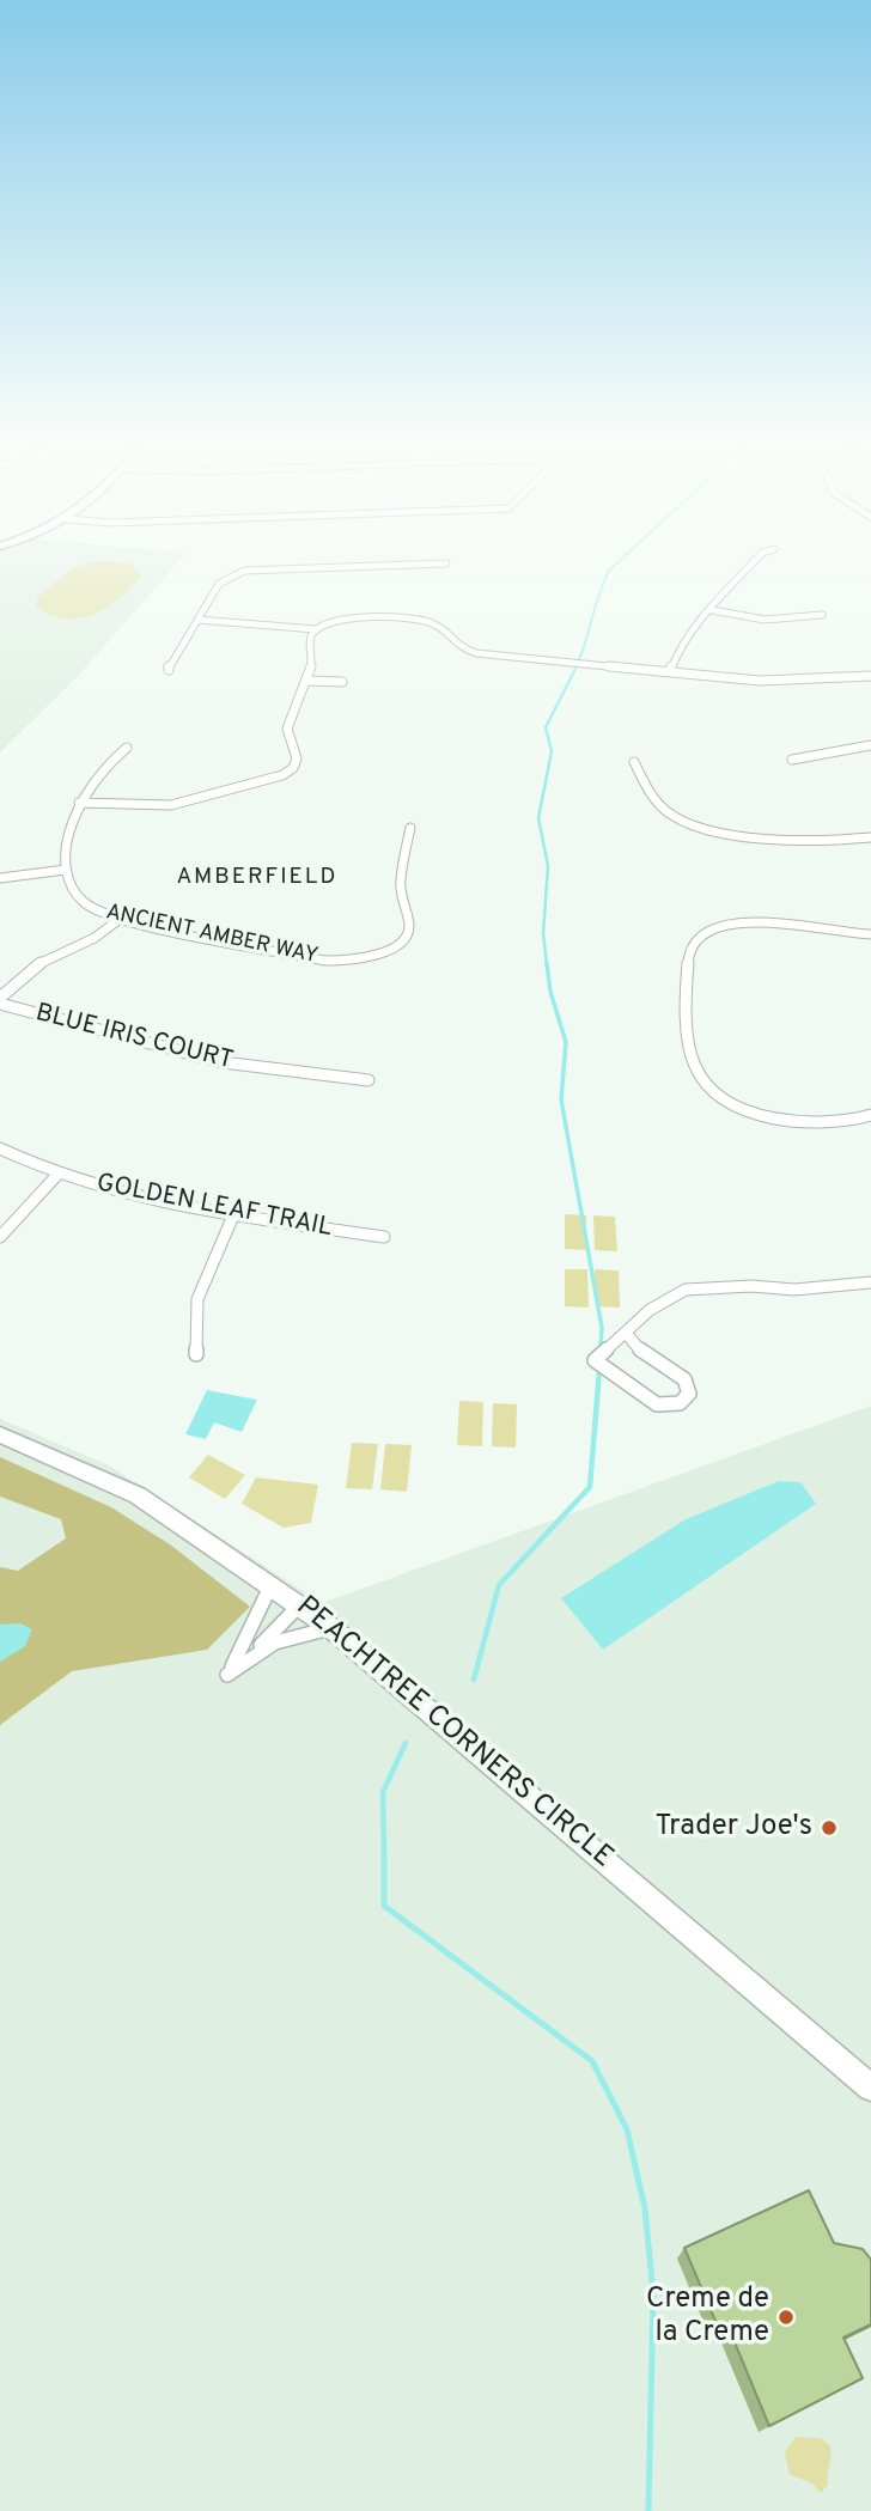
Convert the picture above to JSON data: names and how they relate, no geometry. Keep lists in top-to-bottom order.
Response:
{
  "streets": {
    "street": [
      "ANCIENT AMBER WAY",
      "BLUE IRIS COURT",
      "GOLDEN LEAF TRAIL",
      "PEACHTREE CORNERS CIRCLE"
    ]
  },
  "districts": ["AMBERFIELD"],
  "places": ["Trader Joe's", "Creme de la Creme"]
}
